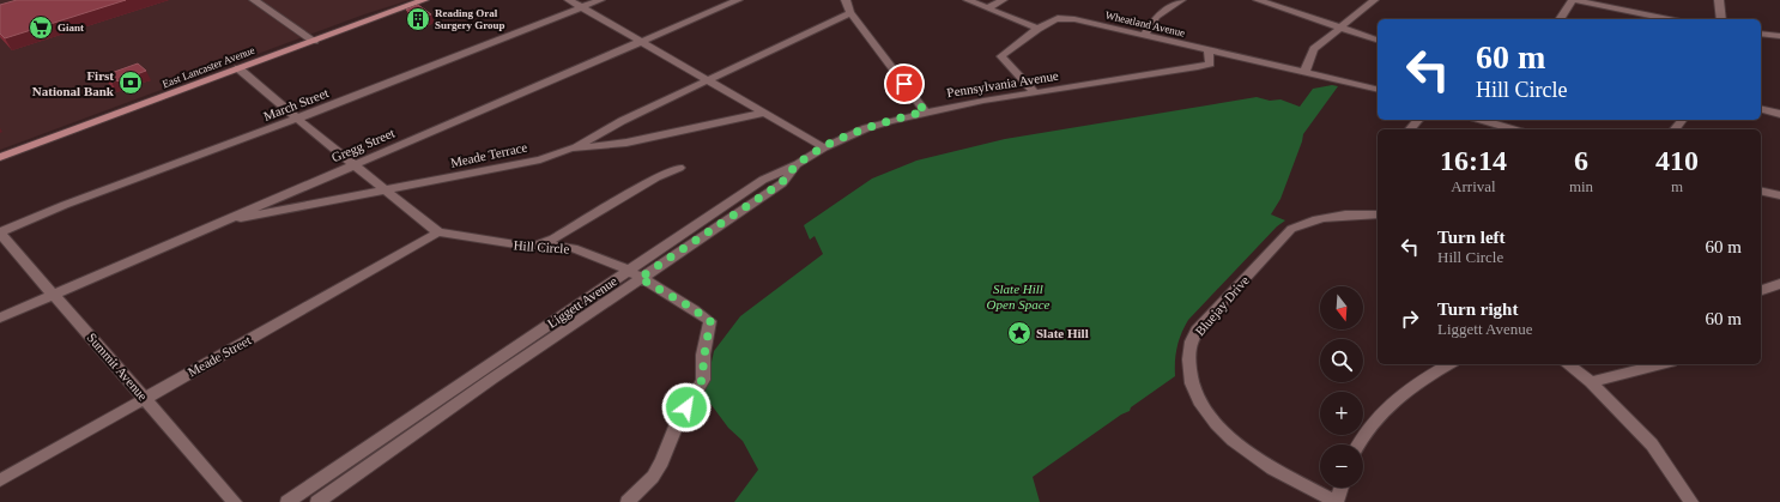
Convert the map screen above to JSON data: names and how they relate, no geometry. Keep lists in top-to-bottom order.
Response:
{
  "streets": {
    "main road": ["East Lancaster Avenue"],
    "street": [
      "Wheatland Avenue",
      "Pennsylvania Avenue",
      "March Street",
      "Gregg Street",
      "Meade Terrace",
      "Hill Circle",
      "Liggett Avenue",
      "Bluejay Drive",
      "Meade Street",
      "Summit Avenue"
    ]
  },
  "crossings": [
    ["Wheatland Avenue", "Pennsylvania Avenue"],
    ["Pennsylvania Avenue", "Liggett Avenue"],
    ["March Street", "Summit Avenue"],
    ["Gregg Street", "Meade Terrace"],
    ["Gregg Street", "Summit Avenue"],
    ["Hill Circle", "Liggett Avenue"],
    ["Hill Circle", "Meade Street"],
    ["Meade Street", "Summit Avenue"]
  ],
  "parks": ["Slate Hill Open Space"],
  "places": {
    "building": ["Reading Oral Surgery Group"],
    "supermarket": ["Giant"],
    "bank": ["First National Bank"],
    "place": ["Slate Hill"]
  },
  "north": "bottom",
  "page": {
    "turn": ["60 m", "Hill Circle"],
    "eta": [
      "16:14",
      "Arrival",
      "6",
      "min",
      "410",
      "m"
    ],
    "list": [
      {
        "name": "Turn left",
        "note": "Hill Circle",
        "value": "60 m"
      },
      {
        "name": "Turn right",
        "note": "Liggett Avenue",
        "value": "60 m"
      }
    ],
    "map_buttons": ["+", "−"]
  }
}
